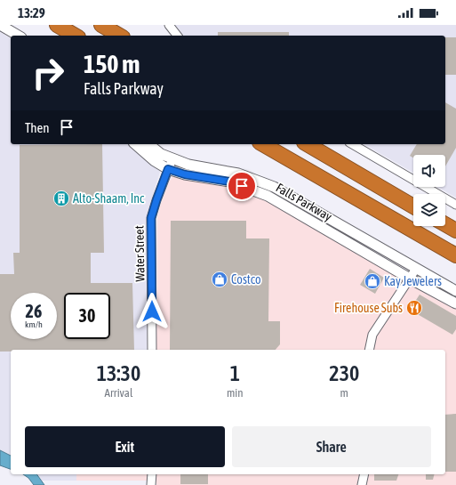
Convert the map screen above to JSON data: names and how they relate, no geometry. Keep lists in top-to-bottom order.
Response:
{
  "streets": {
    "street": ["Falls Parkway", "Water Street"]
  },
  "crossings": [
    ["Falls Parkway", "Water Street"]
  ],
  "places": {
    "building": ["Alto-Shaam, Inc"],
    "shop": ["Costco", "Kay Jewelers"],
    "restaurant": ["Firehouse Subs"]
  },
  "page": {
    "status": "13:29",
    "turn": ["150 m", "Falls Parkway"],
    "then": "Then",
    "speed": "26 km/h",
    "limit": "30",
    "eta": [
      "13:30",
      "Arrival",
      "1",
      "min",
      "230",
      "m"
    ],
    "buttons": ["Exit", "Share"]
  }
}
